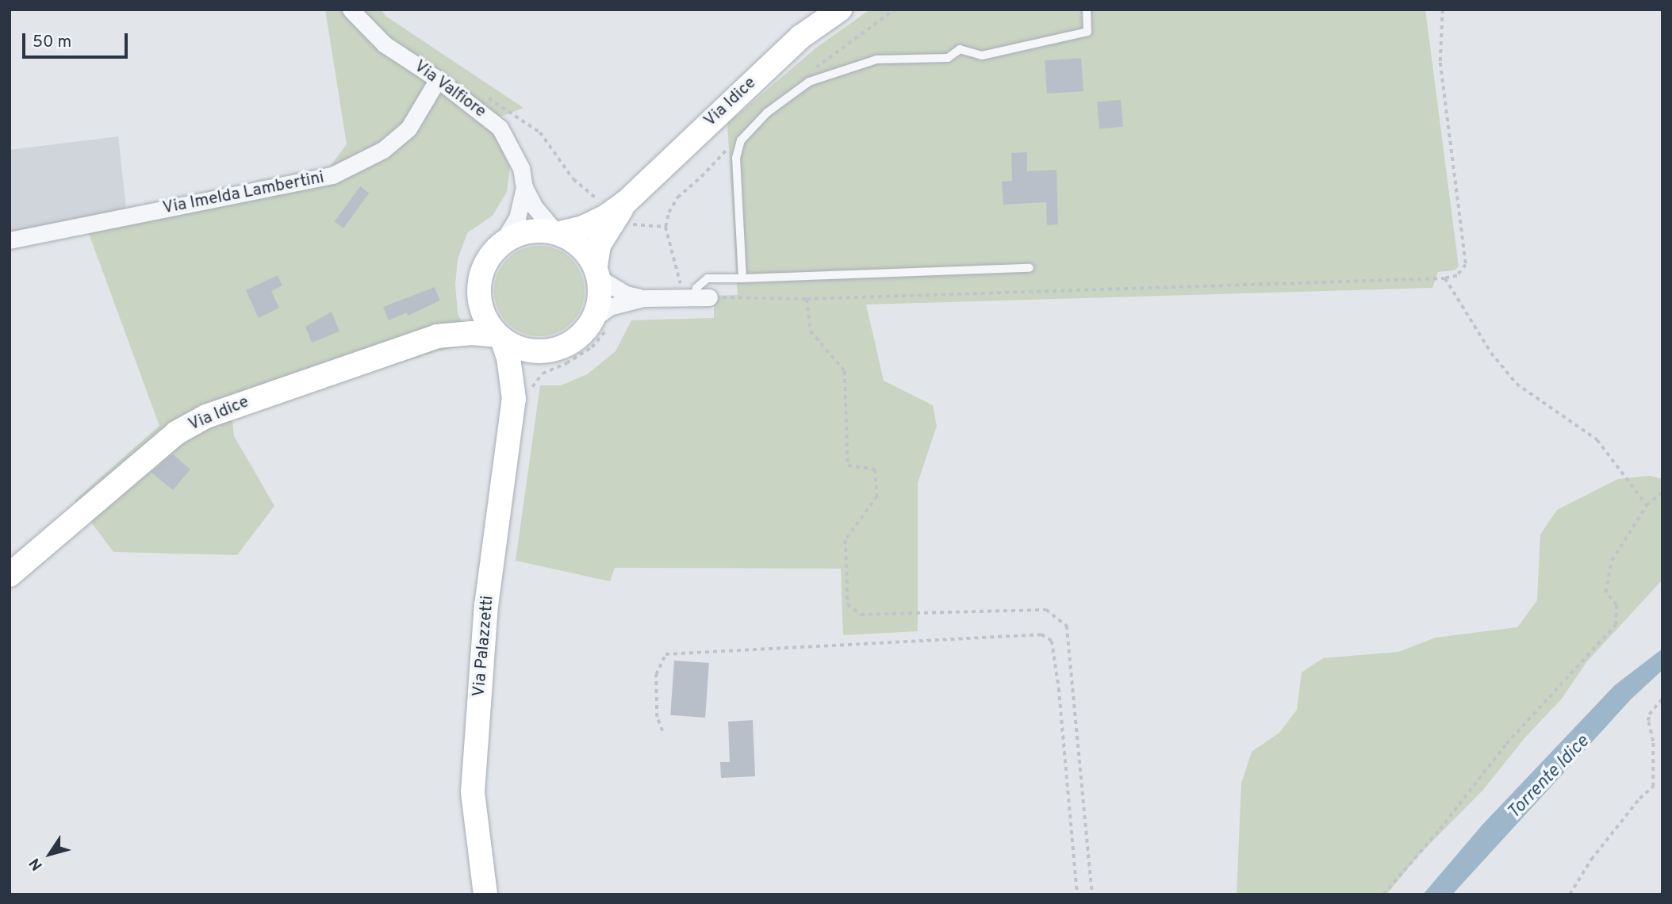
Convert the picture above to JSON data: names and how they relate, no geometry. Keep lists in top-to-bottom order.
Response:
{
  "streets": {
    "main road": ["Via Idice", "Via Palazzetti"],
    "street": ["Via Valfiore", "Via Imelda Lambertini"]
  },
  "crossings": [
    ["Via Valfiore", "Via Idice"],
    ["Via Valfiore", "Via Imelda Lambertini"],
    ["Via Valfiore", "Via Palazzetti"],
    ["Via Idice", "Via Palazzetti"]
  ],
  "water": ["Torrente Idice"],
  "scale_bar": "50 m",
  "north": "bottom left"
}
